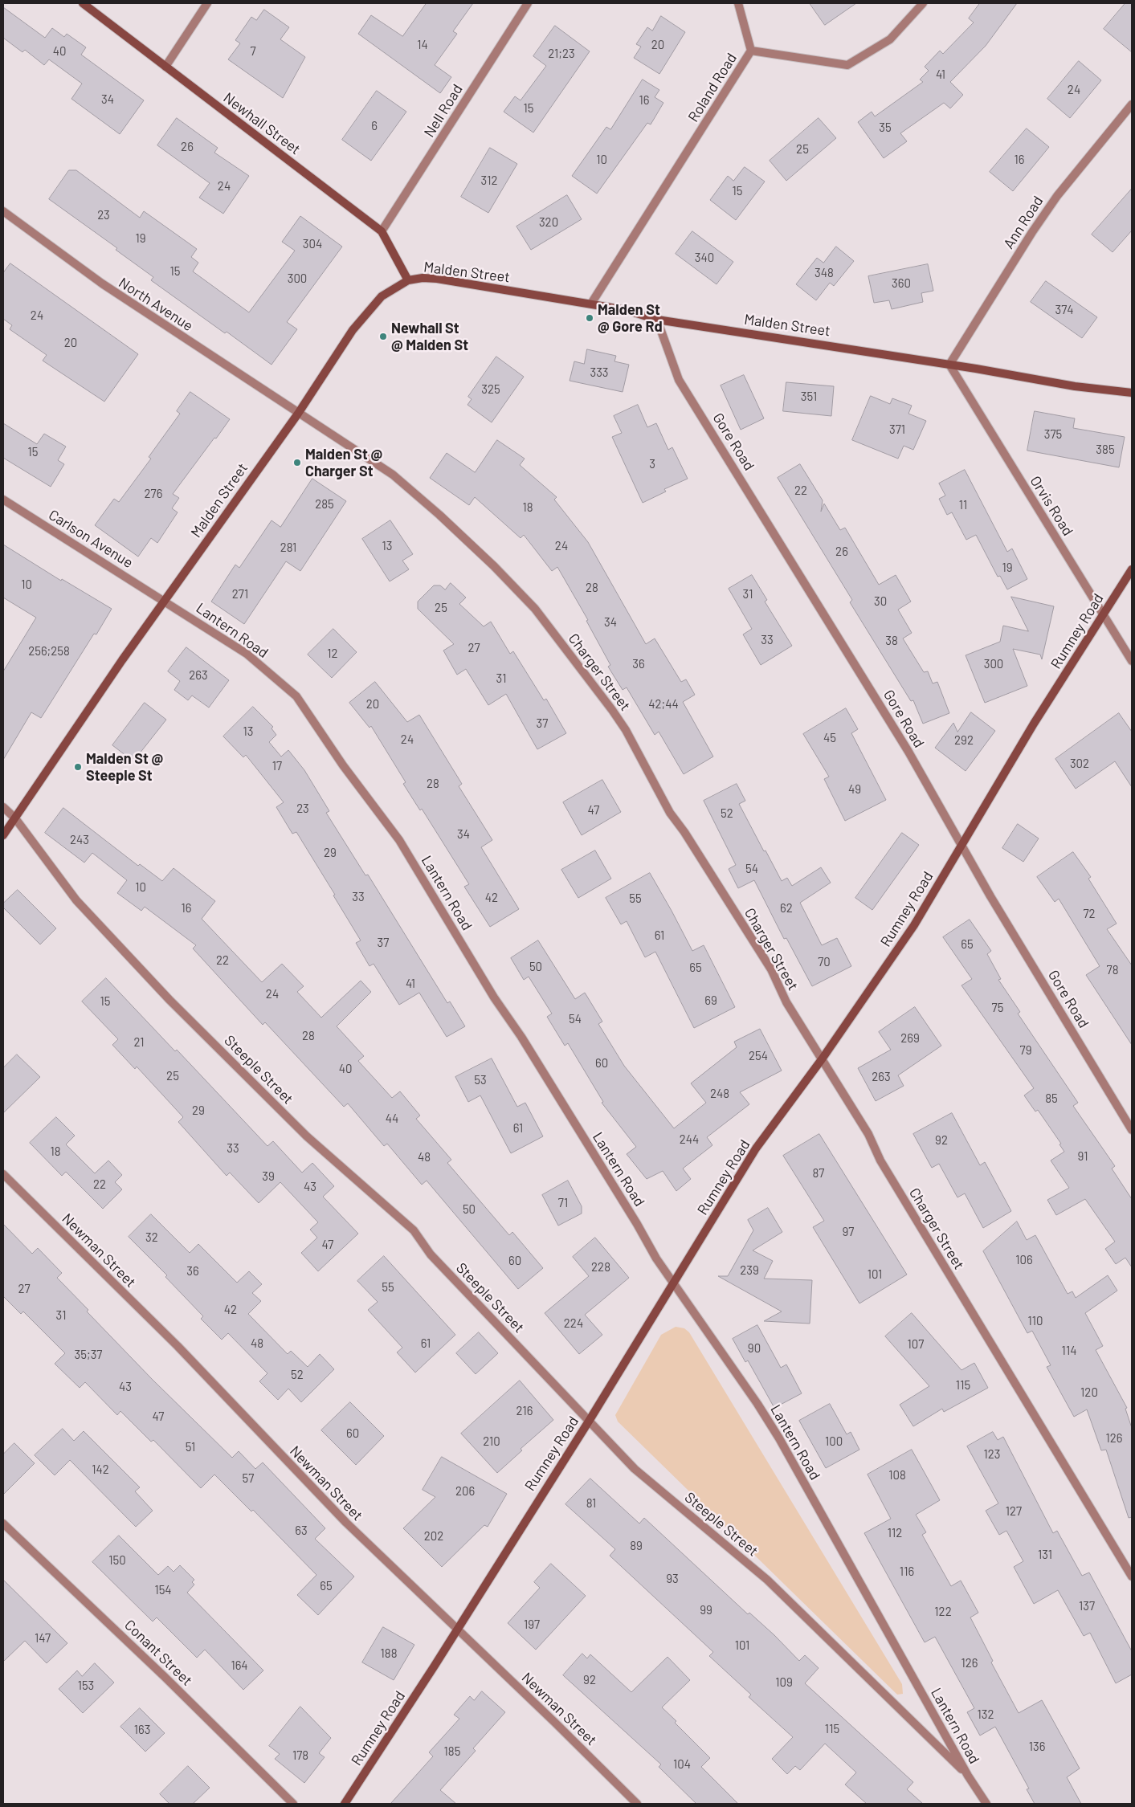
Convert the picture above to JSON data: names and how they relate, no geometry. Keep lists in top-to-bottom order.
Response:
{
  "streets": {
    "street": [
      "Roland Road",
      "Nell Road",
      "Newhall Street",
      "Ann Road",
      "Malden Street",
      "North Avenue",
      "Gore Road",
      "Orvis Road",
      "Carlson Avenue",
      "Lantern Road",
      "Rumney Road",
      "Charger Street",
      "Steeple Street",
      "Newman Street",
      "Conant Street"
    ]
  },
  "crossings": [
    ["Roland Road", "Malden Street"],
    ["Nell Road", "Newhall Street"],
    ["Newhall Street", "Malden Street"],
    ["Ann Road", "Malden Street"],
    ["Ann Road", "Orvis Road"],
    ["Malden Street", "North Avenue"],
    ["Malden Street", "Gore Road"],
    ["Malden Street", "Orvis Road"],
    ["Malden Street", "Carlson Avenue"],
    ["Malden Street", "Lantern Road"],
    ["Malden Street", "Charger Street"],
    ["Malden Street", "Steeple Street"],
    ["North Avenue", "Charger Street"],
    ["Gore Road", "Rumney Road"],
    ["Orvis Road", "Rumney Road"],
    ["Carlson Avenue", "Lantern Road"],
    ["Lantern Road", "Rumney Road"],
    ["Lantern Road", "Steeple Street"],
    ["Rumney Road", "Charger Street"],
    ["Rumney Road", "Steeple Street"],
    ["Rumney Road", "Newman Street"]
  ],
  "places": [
    "Malden St @ Gore Rd",
    "Newhall St @ Malden St",
    "Malden St @ Charger St",
    "Malden St @ Steeple St"
  ],
  "house_numbers": [
    "14",
    "20",
    "40",
    "7",
    "21;23",
    "41",
    "24",
    "34",
    "16",
    "15",
    "6",
    "35",
    "26",
    "25",
    "10",
    "16",
    "312",
    "24",
    "15",
    "23",
    "320",
    "19",
    "304",
    "340",
    "15",
    "348",
    "300",
    "360",
    "374",
    "24",
    "20",
    "333",
    "325",
    "351",
    "371",
    "375",
    "385",
    "15",
    "3",
    "22",
    "276",
    "285",
    "11",
    "18",
    "13",
    "24",
    "281",
    "26",
    "19",
    "10",
    "28",
    "271",
    "31",
    "30",
    "25",
    "34",
    "33",
    "38",
    "27",
    "256;258",
    "12",
    "36",
    "300",
    "263",
    "31",
    "20",
    "42;44",
    "37",
    "13",
    "45",
    "24",
    "292",
    "302",
    "17",
    "28",
    "49",
    "23",
    "47",
    "52",
    "34",
    "243",
    "29",
    "54",
    "10",
    "33",
    "42",
    "55",
    "16",
    "62",
    "72",
    "61",
    "37",
    "65",
    "22",
    "70",
    "50",
    "65",
    "78",
    "41",
    "24",
    "69",
    "15",
    "75",
    "54",
    "28",
    "269",
    "21",
    "79",
    "254",
    "60",
    "40",
    "25",
    "263",
    "53",
    "248",
    "85",
    "29",
    "44",
    "61",
    "244",
    "92",
    "33",
    "18",
    "91",
    "48",
    "87",
    "39",
    "22",
    "43",
    "71",
    "50",
    "97",
    "32",
    "47",
    "106",
    "60",
    "228",
    "239",
    "36",
    "101",
    "55",
    "27",
    "42",
    "31",
    "110",
    "224",
    "48",
    "61",
    "107",
    "90",
    "114",
    "35;37",
    "52",
    "115",
    "43",
    "120",
    "216",
    "47",
    "60",
    "126",
    "210",
    "100",
    "51",
    "123",
    "142",
    "108",
    "57",
    "206",
    "81",
    "127",
    "63",
    "112",
    "202",
    "89",
    "131",
    "150",
    "116",
    "93",
    "65",
    "154",
    "137",
    "99",
    "122",
    "197",
    "147",
    "101",
    "188",
    "126",
    "164",
    "92",
    "109",
    "153",
    "132",
    "115",
    "163",
    "136",
    "185",
    "178",
    "104"
  ]
}
